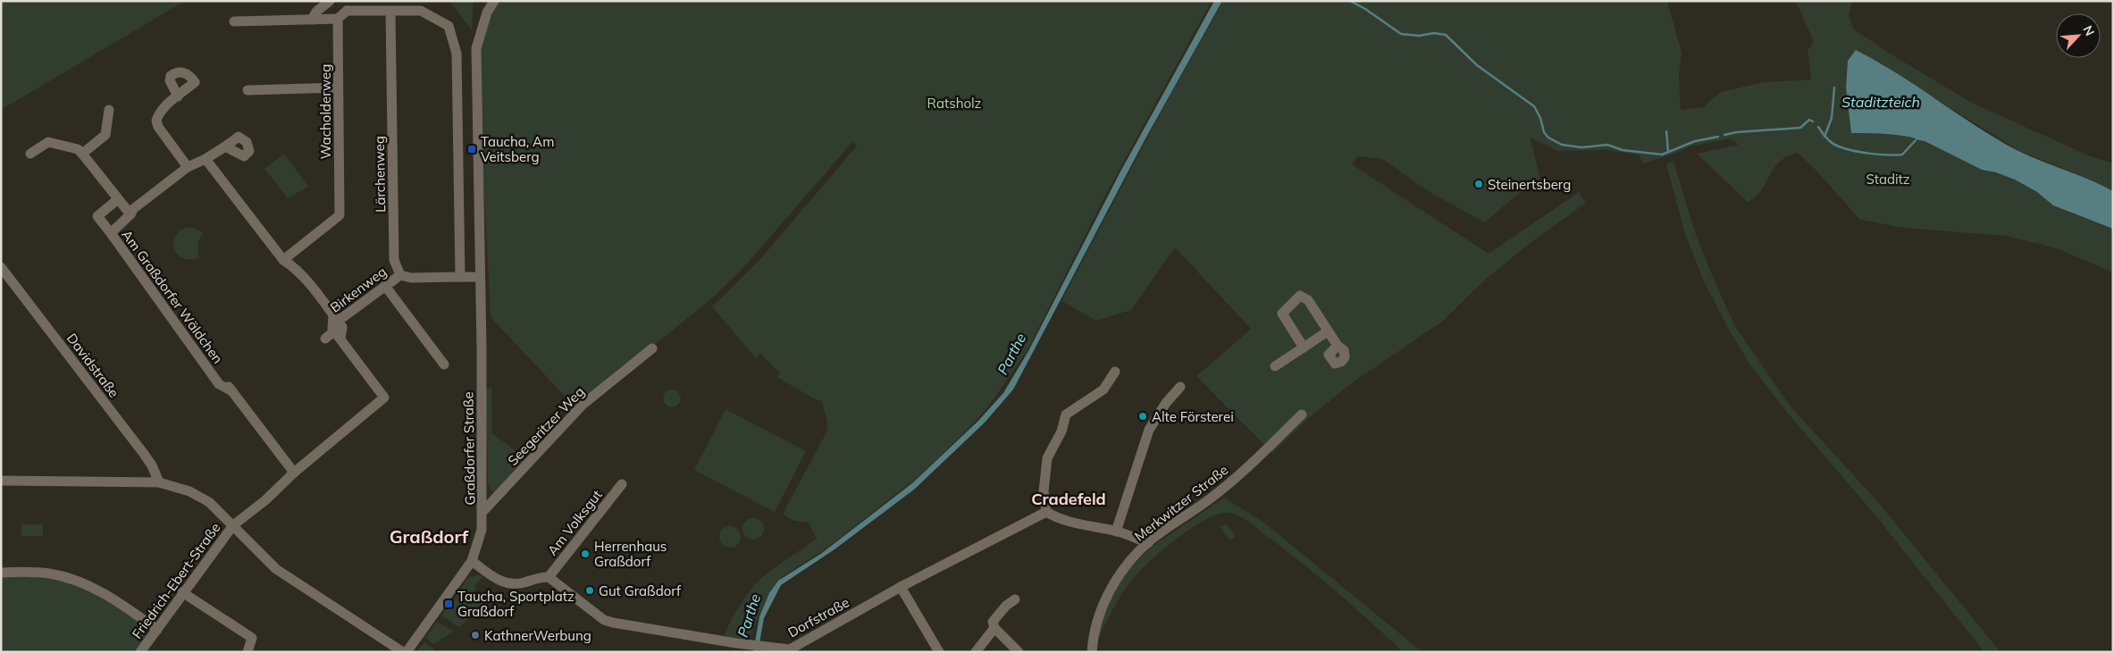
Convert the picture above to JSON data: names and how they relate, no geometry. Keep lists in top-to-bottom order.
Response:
{
  "streets": {
    "street": [
      "Wacholderweg",
      "Lärchenweg",
      "Birkenweg",
      "Am Graßdorfer Wäldchen",
      "Davidstraße",
      "Seegeritzer Weg",
      "Graßdorfer Straße",
      "Merkwitzer Straße",
      "Am Volksgut",
      "Friedrich-Ebert-Straße",
      "Dorfstraße"
    ]
  },
  "crossings": [
    ["Lärchenweg", "Birkenweg"],
    ["Seegeritzer Weg", "Graßdorfer Straße"],
    ["Am Volksgut", "Dorfstraße"]
  ],
  "districts": ["Cradefeld", "Graßdorf"],
  "water": ["Staditzteich", "Parthe"],
  "parks": ["Ratsholz", "Staditz"],
  "places": {
    "transit": ["Taucha, Am Veitsberg", "Taucha, Sportplatz Graßdorf"],
    "other": [
      "Steinertsberg",
      "Alte Försterei",
      "Herrenhaus Graßdorf",
      "Gut Graßdorf",
      "KathnerWerbung"
    ]
  },
  "north": "top right"
}
